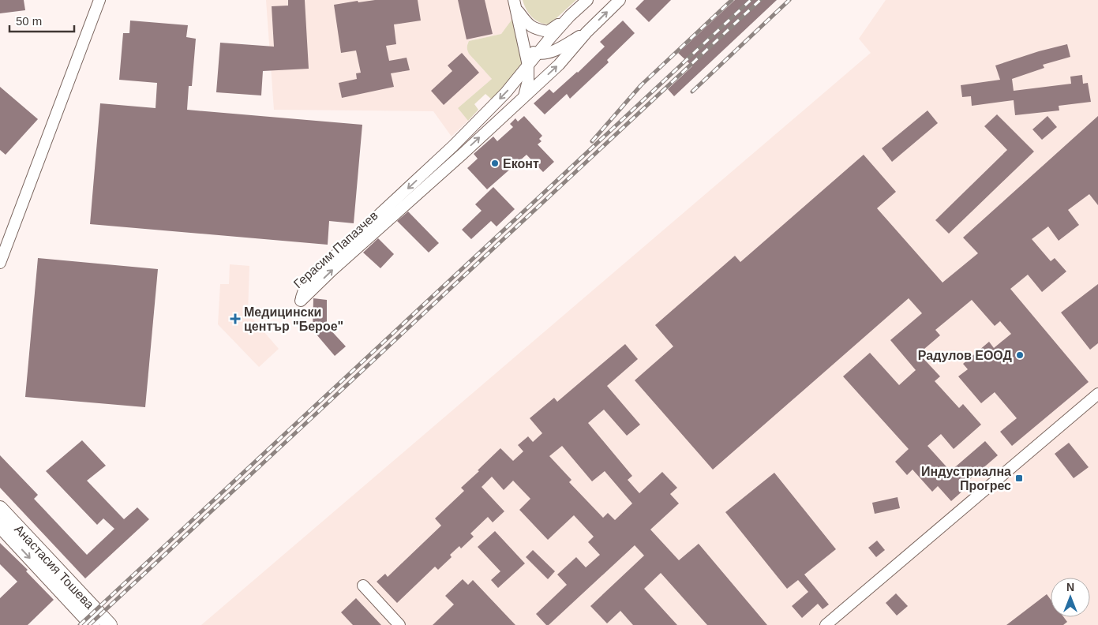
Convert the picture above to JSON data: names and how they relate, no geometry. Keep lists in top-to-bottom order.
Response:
{
  "streets": {
    "main road": ["Анастасия Тошева"],
    "street": ["Герасим Папазчев"]
  },
  "places": {
    "other": ["Еконт", "Радулов ЕООД"],
    "health": ["Медицински център \"Берое\""],
    "transit": ["Индустриална Прогрес"]
  },
  "scale_bar": "50 m",
  "north": "top"
}
